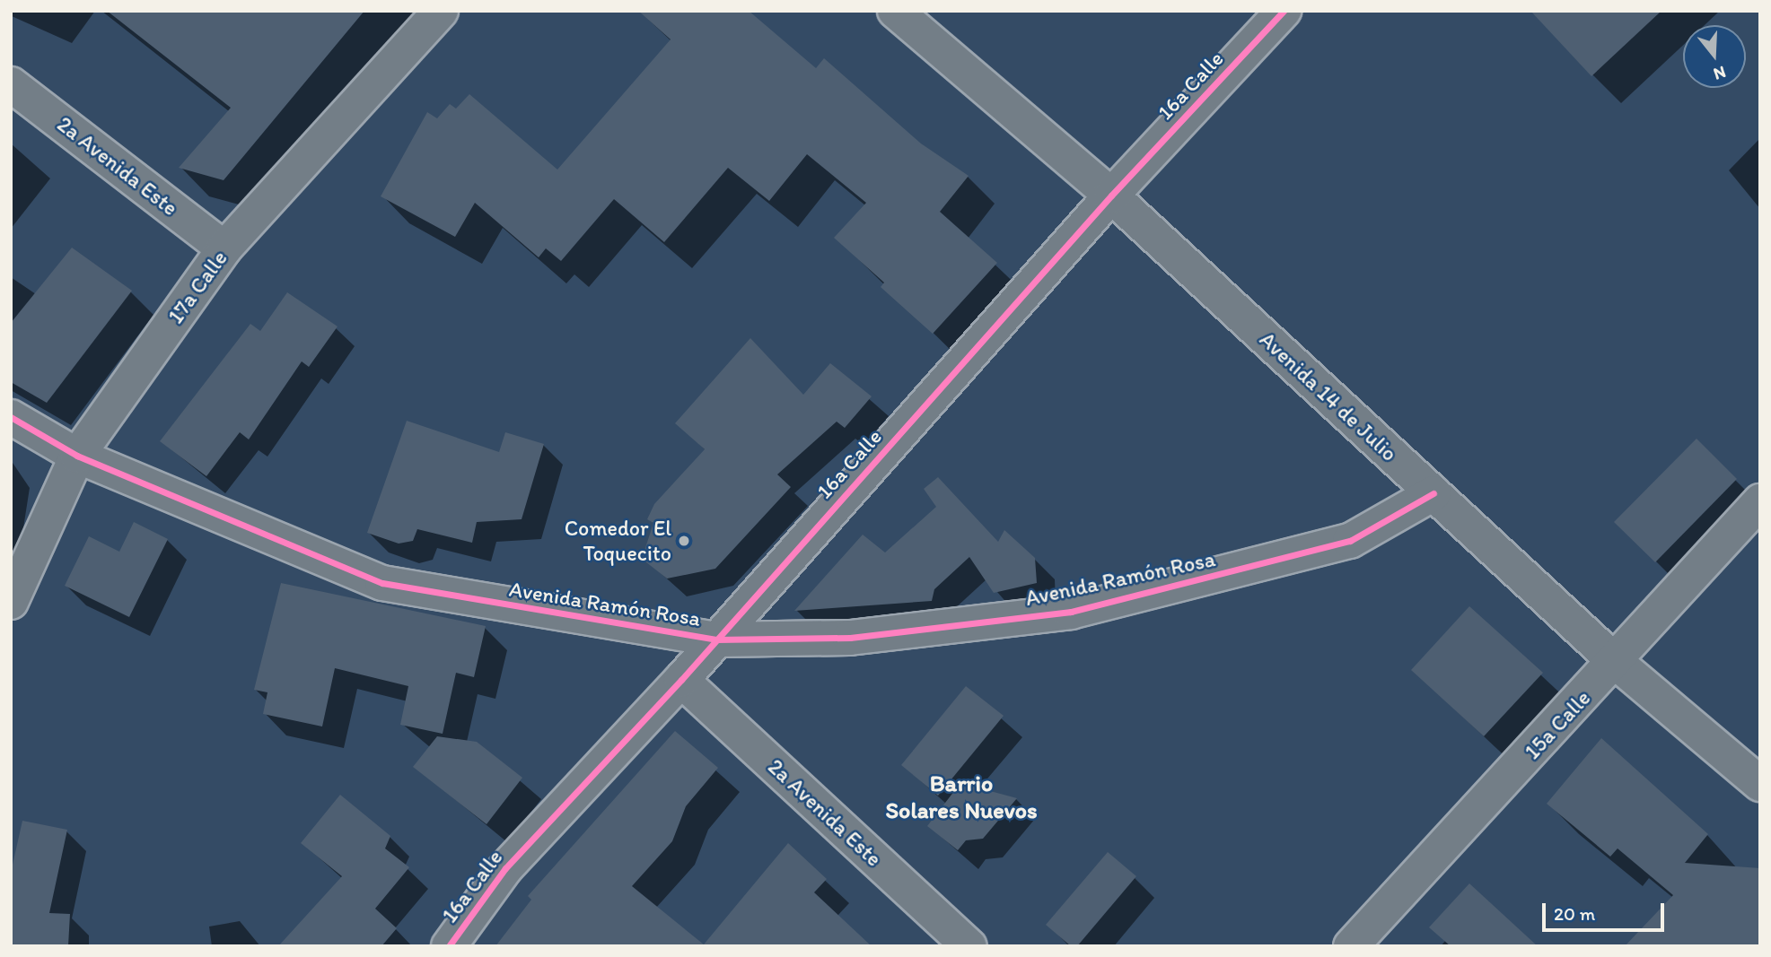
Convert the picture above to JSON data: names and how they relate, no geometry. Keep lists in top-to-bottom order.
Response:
{
  "streets": {
    "street": [
      "16a Calle",
      "2a Avenida Este",
      "17a Calle",
      "Avenida 14 de Julio",
      "Avenida Ramón Rosa",
      "15a Calle"
    ]
  },
  "crossings": [
    ["16a Calle", "2a Avenida Este"],
    ["16a Calle", "Avenida 14 de Julio"],
    ["16a Calle", "Avenida Ramón Rosa"],
    ["2a Avenida Este", "17a Calle"],
    ["17a Calle", "Avenida Ramón Rosa"],
    ["Avenida 14 de Julio", "Avenida Ramón Rosa"],
    ["Avenida 14 de Julio", "15a Calle"]
  ],
  "districts": ["Barrio Solares Nuevos"],
  "places": ["Comedor El Toquecito"],
  "scale_bar": "20 m",
  "north": "bottom"
}
